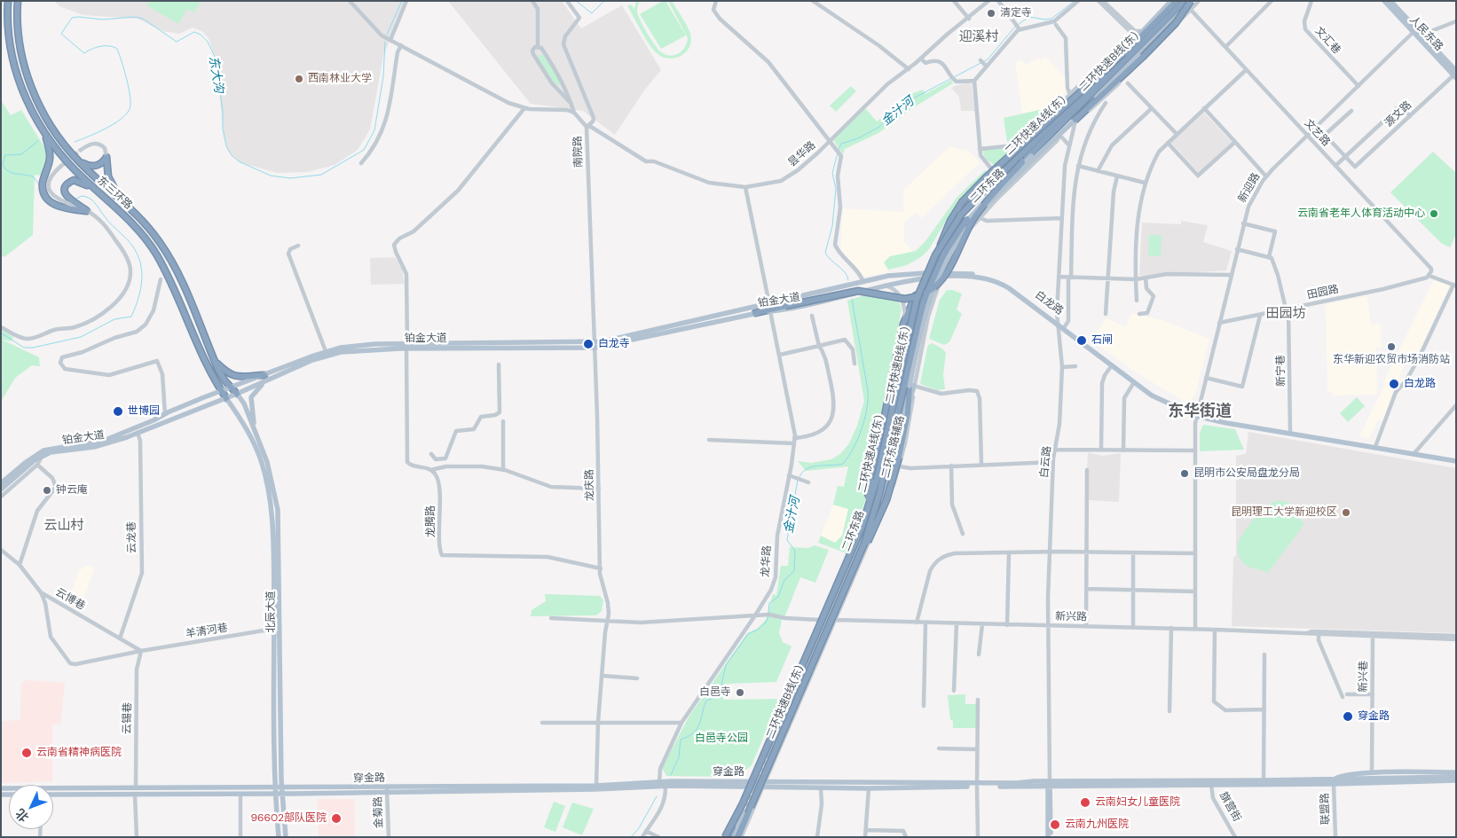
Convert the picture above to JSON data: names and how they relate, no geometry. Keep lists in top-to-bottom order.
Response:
{
  "streets": {
    "highway": ["二环快速B线(东)", "二环快速A线(东)", "东三环路"],
    "main road": [
      "人民东路",
      "二环东路",
      "铂金大道",
      "白龙路",
      "白云路",
      "北辰大道",
      "穿金路"
    ],
    "street": [
      "文汇巷",
      "源文路",
      "文艺路",
      "南院路",
      "昙华路",
      "新迎路",
      "田园路",
      "新宁巷",
      "二环东路辅路",
      "龙庆路",
      "龙腾路",
      "云龙巷",
      "龙华路",
      "云博巷",
      "新兴路",
      "羊清河巷",
      "新兴巷",
      "云锡巷",
      "旗营街",
      "联盟路",
      "金菊路"
    ]
  },
  "crossings": [
    ["人民东路", "源文路"],
    ["人民东路", "新迎路"],
    ["文汇巷", "新迎路"],
    ["二环快速B线(东)", "二环东路辅路"],
    ["二环快速A线(东)", "二环东路辅路"],
    ["文艺路", "新迎路"],
    ["文艺路", "田园路"],
    ["南院路", "昙华路"],
    ["南院路", "铂金大道"],
    ["南院路", "龙庆路"],
    ["二环东路", "二环东路辅路"],
    ["新迎路", "田园路"],
    ["新迎路", "白龙路"],
    ["新迎路", "新兴路"],
    ["东三环路", "铂金大道"],
    ["东三环路", "北辰大道"],
    ["田园路", "新宁巷"],
    ["铂金大道", "白龙路"],
    ["铂金大道", "龙庆路"],
    ["铂金大道", "云龙巷"],
    ["铂金大道", "龙华路"],
    ["铂金大道", "北辰大道"],
    ["白龙路", "新宁巷"],
    ["白龙路", "二环东路辅路"],
    ["白龙路", "白云路"],
    ["二环东路辅路", "新兴路"],
    ["二环东路辅路", "穿金路"],
    ["白云路", "新兴路"],
    ["白云路", "穿金路"],
    ["龙庆路", "龙腾路"],
    ["龙庆路", "穿金路"],
    ["云龙巷", "云博巷"],
    ["龙华路", "穿金路"],
    ["云博巷", "羊清河巷"],
    ["云博巷", "云锡巷"],
    ["北辰大道", "羊清河巷"],
    ["北辰大道", "穿金路"],
    ["新兴路", "新兴巷"],
    ["羊清河巷", "云锡巷"],
    ["云锡巷", "穿金路"],
    ["穿金路", "旗营街"],
    ["穿金路", "联盟路"],
    ["穿金路", "金菊路"]
  ],
  "districts": [
    "迎溪村",
    "田园坊",
    "东华街道",
    "云山村"
  ],
  "water": ["东大沟", "金汁河"],
  "parks": ["白邑寺公园"],
  "places": [
    "清定寺",
    "西南林业大学",
    "云南省老年人体育活动中心",
    "石闸",
    "白龙寺",
    "东华新迎农贸市场消防站",
    "白龙路",
    "世博园",
    "昆明市公安局盘龙分局",
    "钟云庵",
    "昆明理工大学新迎校区",
    "白邑寺",
    "穿金路",
    "云南省精神病医院",
    "云南妇女儿童医院",
    "96602部队医院",
    "云南九州医院"
  ],
  "north": "bottom left"
}
